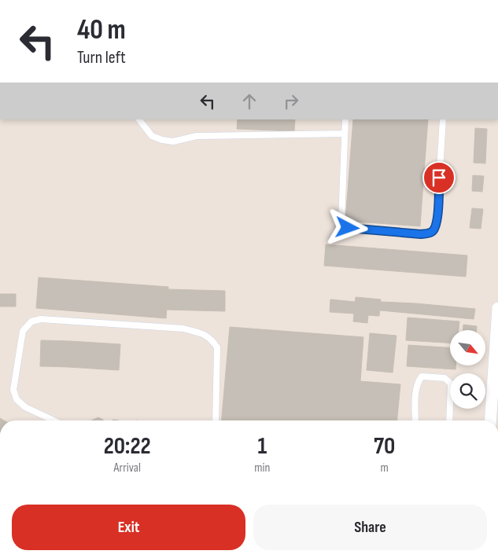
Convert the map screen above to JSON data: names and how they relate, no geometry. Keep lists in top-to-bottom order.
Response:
{
  "north": "bottom right",
  "page": {
    "turn": ["40 m", "Turn left"],
    "eta": [
      "20:22",
      "Arrival",
      "1",
      "min",
      "70",
      "m"
    ],
    "buttons": ["Exit", "Share"]
  }
}
